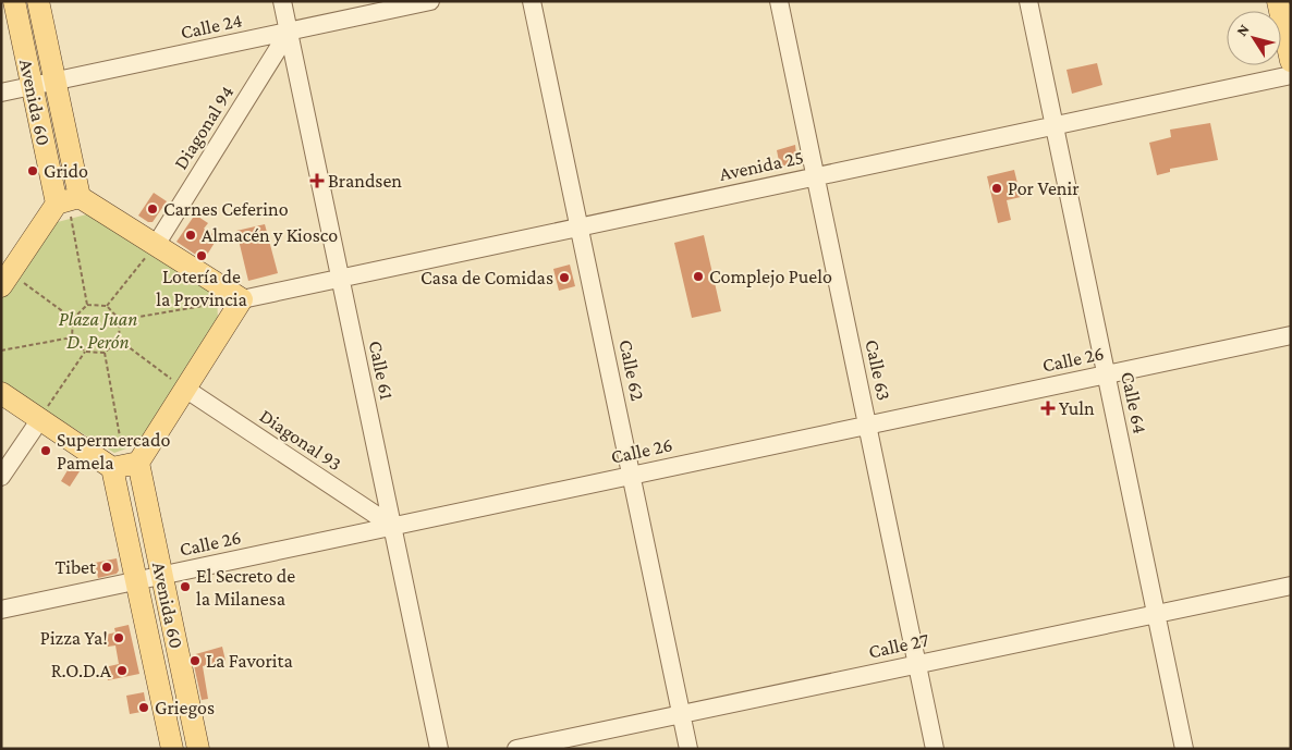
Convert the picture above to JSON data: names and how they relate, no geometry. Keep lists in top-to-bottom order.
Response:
{
  "streets": {
    "main road": ["Avenida 60"],
    "street": [
      "Calle 24",
      "Diagonal 94",
      "Avenida 25",
      "Calle 26",
      "Calle 61",
      "Calle 62",
      "Calle 63",
      "Calle 64",
      "Diagonal 93",
      "Calle 27"
    ]
  },
  "crossings": [
    ["Calle 24", "Avenida 60"],
    ["Calle 24", "Diagonal 94"],
    ["Calle 24", "Calle 61"],
    ["Avenida 60", "Calle 26"],
    ["Diagonal 94", "Calle 61"],
    ["Avenida 25", "Calle 61"],
    ["Avenida 25", "Calle 62"],
    ["Avenida 25", "Calle 63"],
    ["Avenida 25", "Calle 64"],
    ["Calle 26", "Calle 61"],
    ["Calle 26", "Calle 62"],
    ["Calle 26", "Calle 63"],
    ["Calle 26", "Calle 64"],
    ["Calle 26", "Diagonal 93"],
    ["Calle 61", "Diagonal 93"],
    ["Calle 62", "Calle 27"],
    ["Calle 63", "Calle 27"],
    ["Calle 64", "Calle 27"]
  ],
  "parks": ["Plaza Juan D. Perón"],
  "places": {
    "other": [
      "Grido",
      "Por Venir",
      "Carnes Ceferino",
      "Almacén y Kiosco",
      "Lotería de la Provincia",
      "Complejo Puelo",
      "Casa de Comidas",
      "Supermercado Pamela",
      "Tibet",
      "El Secreto de la Milanesa",
      "Pizza Ya!",
      "La Favorita",
      "R.O.D.A",
      "Griegos"
    ],
    "health": ["Brandsen", "Yuln"]
  },
  "north": "top left"
}
